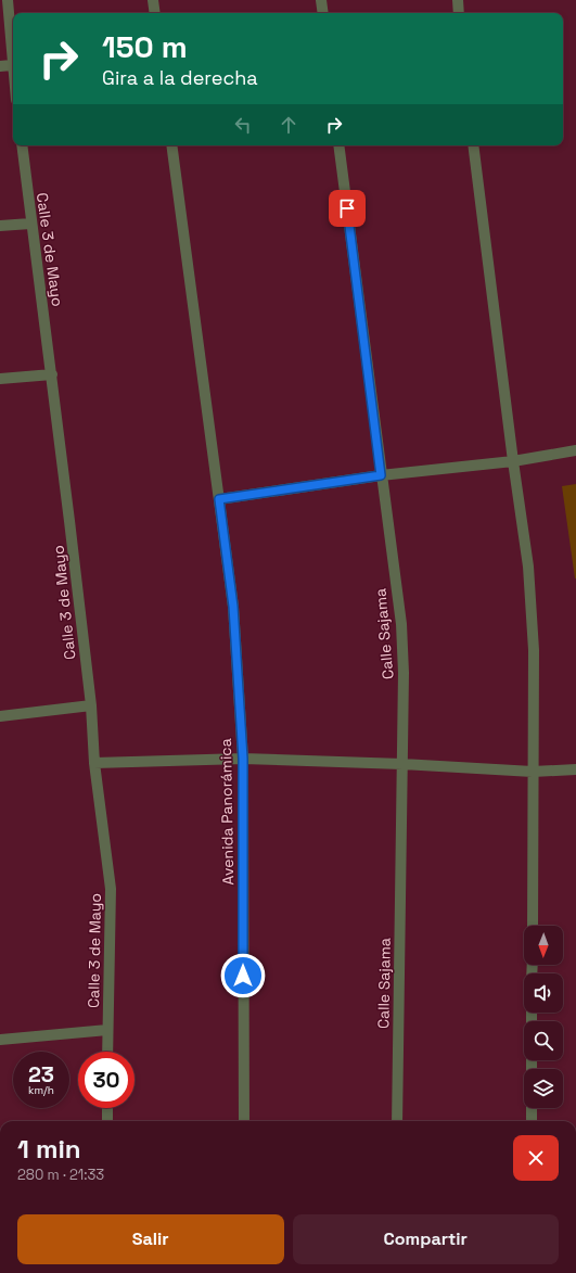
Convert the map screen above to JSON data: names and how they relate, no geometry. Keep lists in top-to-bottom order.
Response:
{
  "streets": {
    "street": ["Calle 3 de Mayo", "Calle Sajama", "Avenida Panorámica"]
  },
  "north": "bottom",
  "page": {
    "turn": ["150 m", "Gira a la derecha"],
    "speed": "23 km/h",
    "limit": "30",
    "heading": ["1 min", "280 m · 21:33"],
    "buttons": ["Salir", "Compartir"]
  }
}
